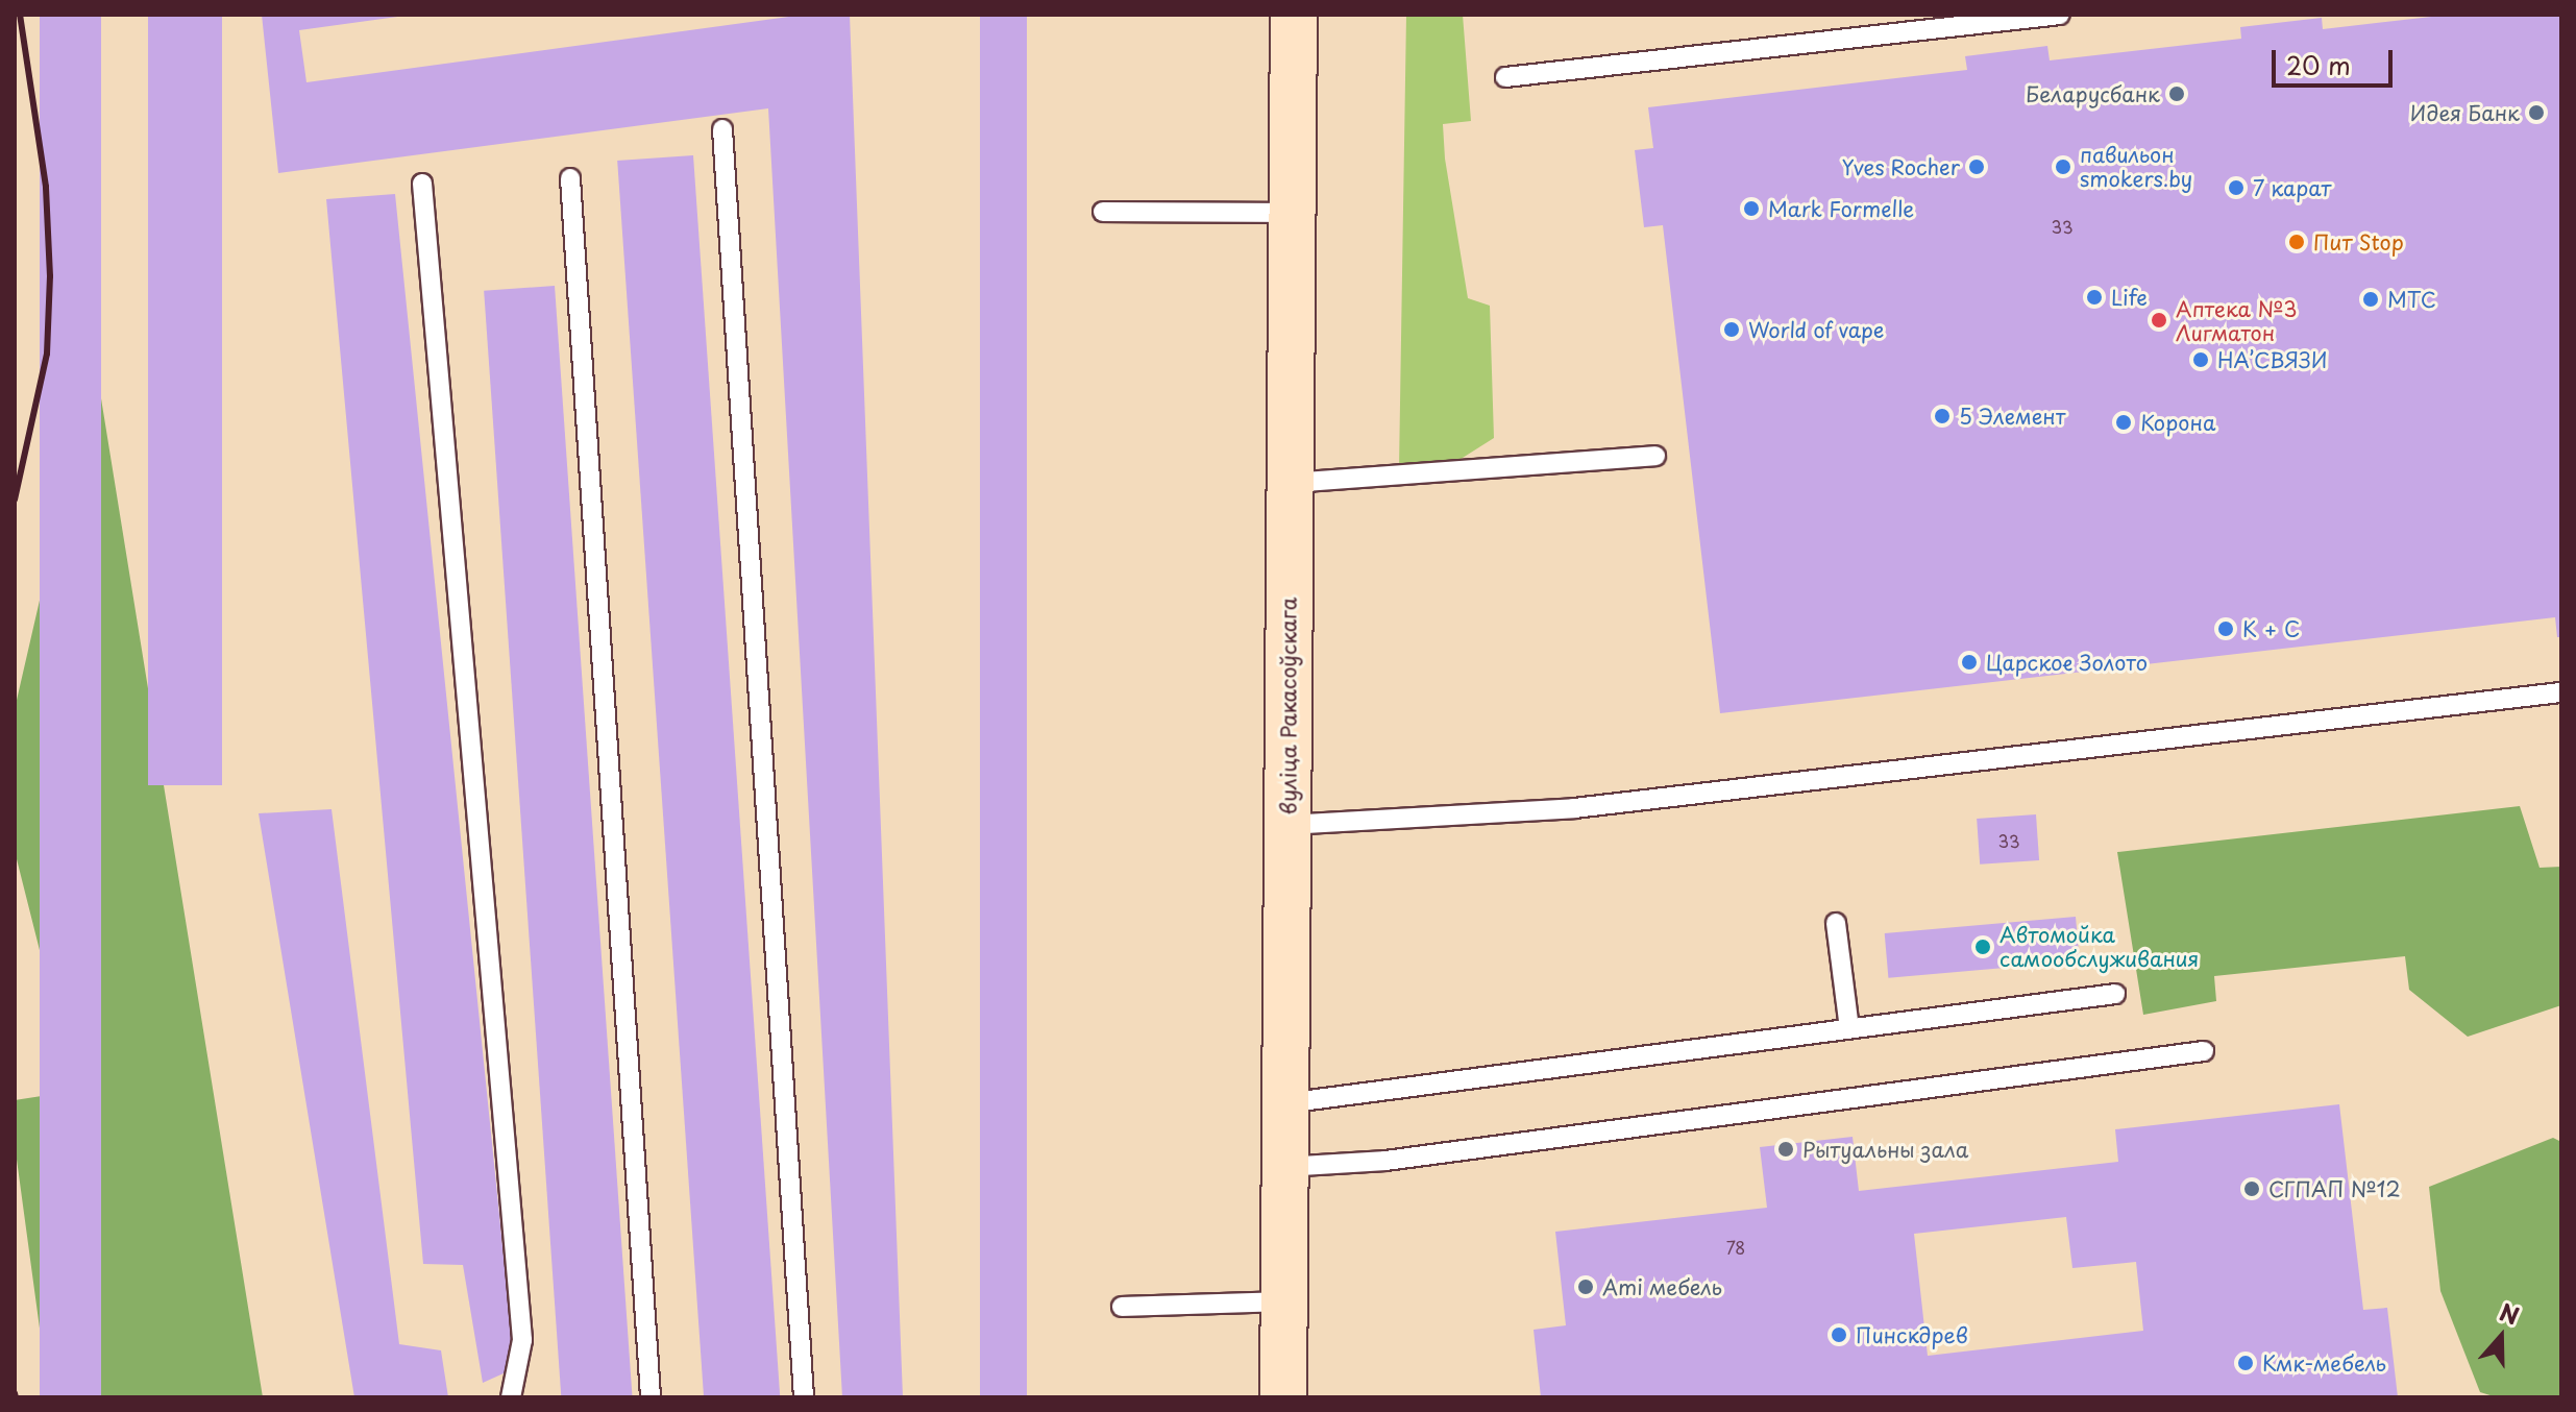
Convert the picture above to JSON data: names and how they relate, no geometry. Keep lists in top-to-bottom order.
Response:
{
  "streets": {
    "main road": ["вуліца Ракасоўскага"]
  },
  "places": [
    "Беларусбанк",
    "Идея Банк",
    "Yves Rocher",
    "павильон smokers.by",
    "7 карат",
    "Mark Formelle",
    "Пит Stop",
    "Life",
    "МТС",
    "Аптека №3 Лигматон",
    "World of vape",
    "НАʼСВЯЗИ",
    "5 Элемент",
    "Корона",
    "К + С",
    "Царское Золото",
    "Автомойка самообслуживания",
    "Рытуальны зала",
    "СГПАП №12",
    "Ami мебель",
    "Пинскдрев",
    "Кмк-мебель"
  ],
  "house_numbers": ["33", "33", "78"],
  "scale_bar": "20 m",
  "north": "top"
}
